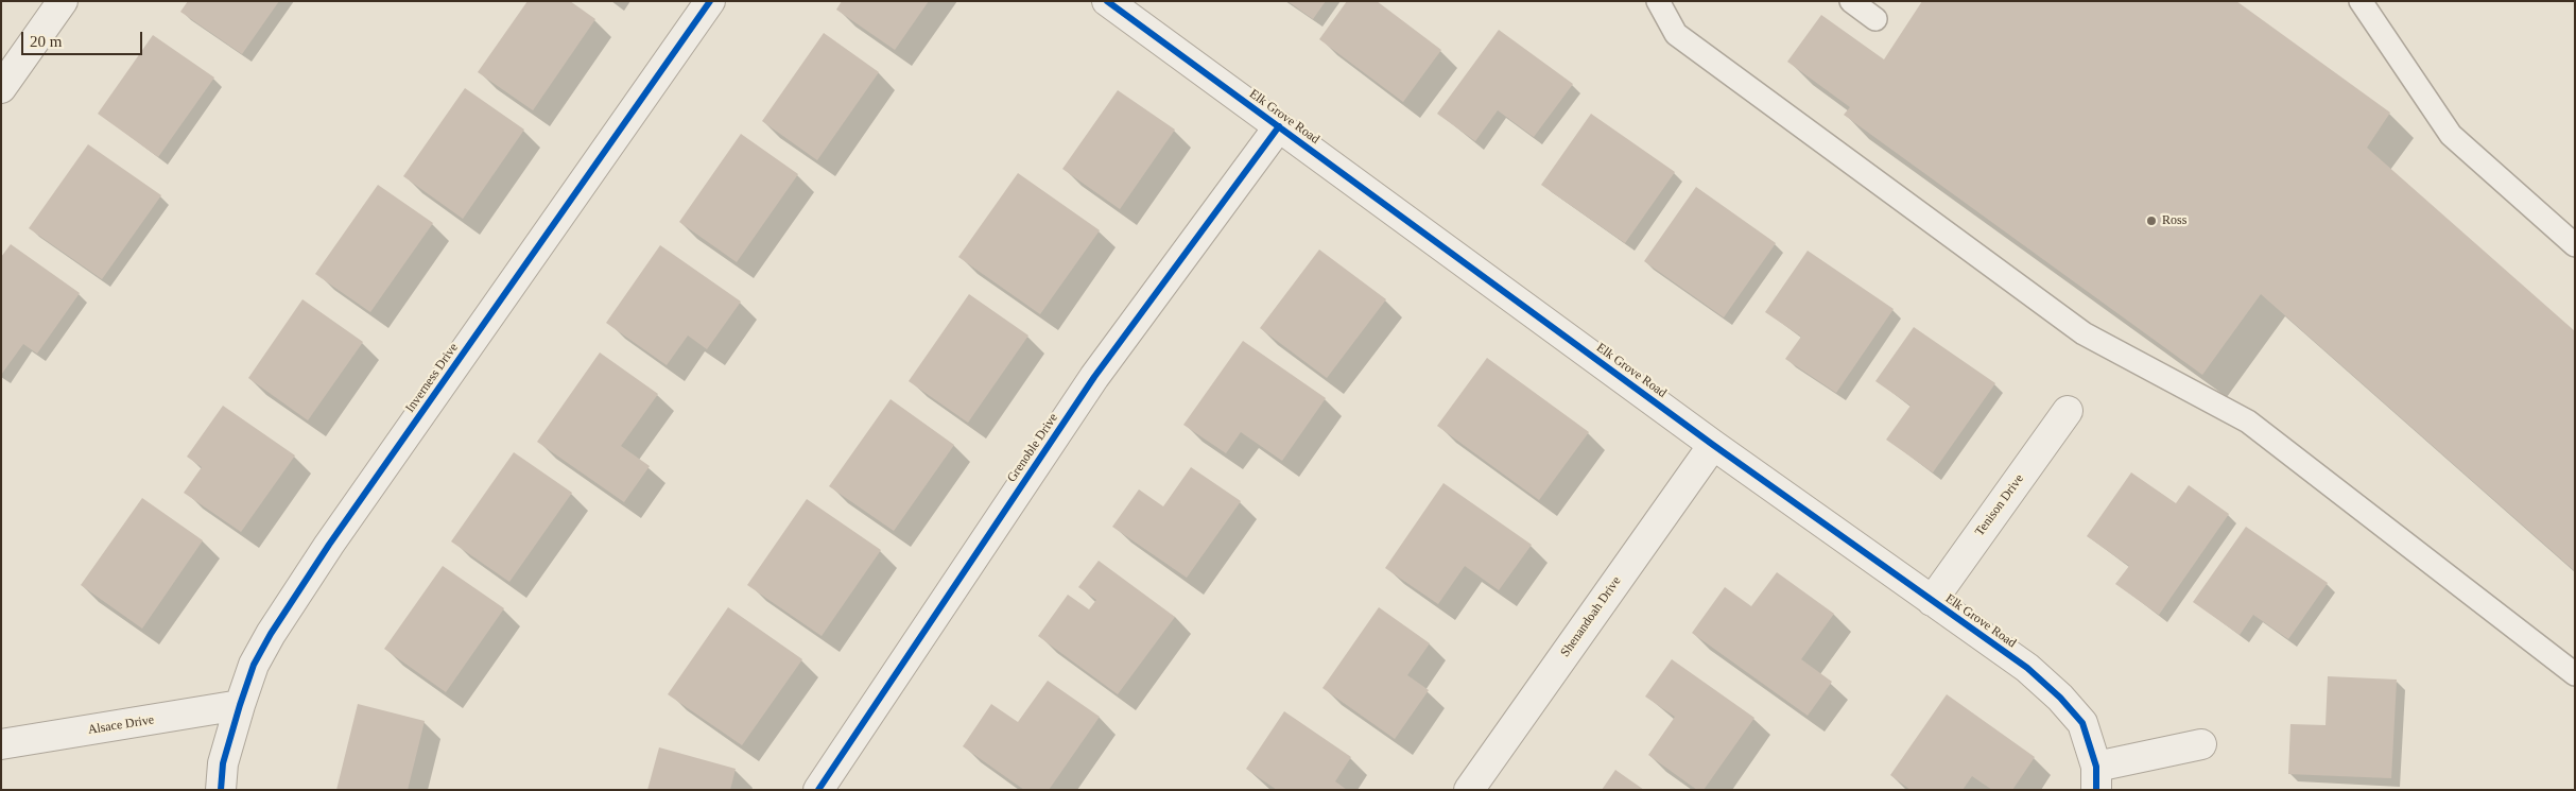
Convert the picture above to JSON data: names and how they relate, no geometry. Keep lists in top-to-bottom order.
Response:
{
  "streets": {
    "street": [
      "Elk Grove Road",
      "Inverness Drive",
      "Grenoble Drive",
      "Tenison Drive",
      "Shenandoah Drive",
      "Alsace Drive"
    ]
  },
  "crossings": [
    ["Elk Grove Road", "Grenoble Drive"],
    ["Elk Grove Road", "Tenison Drive"],
    ["Elk Grove Road", "Shenandoah Drive"],
    ["Inverness Drive", "Alsace Drive"]
  ],
  "places": ["Ross"],
  "scale_bar": "20 m"
}
